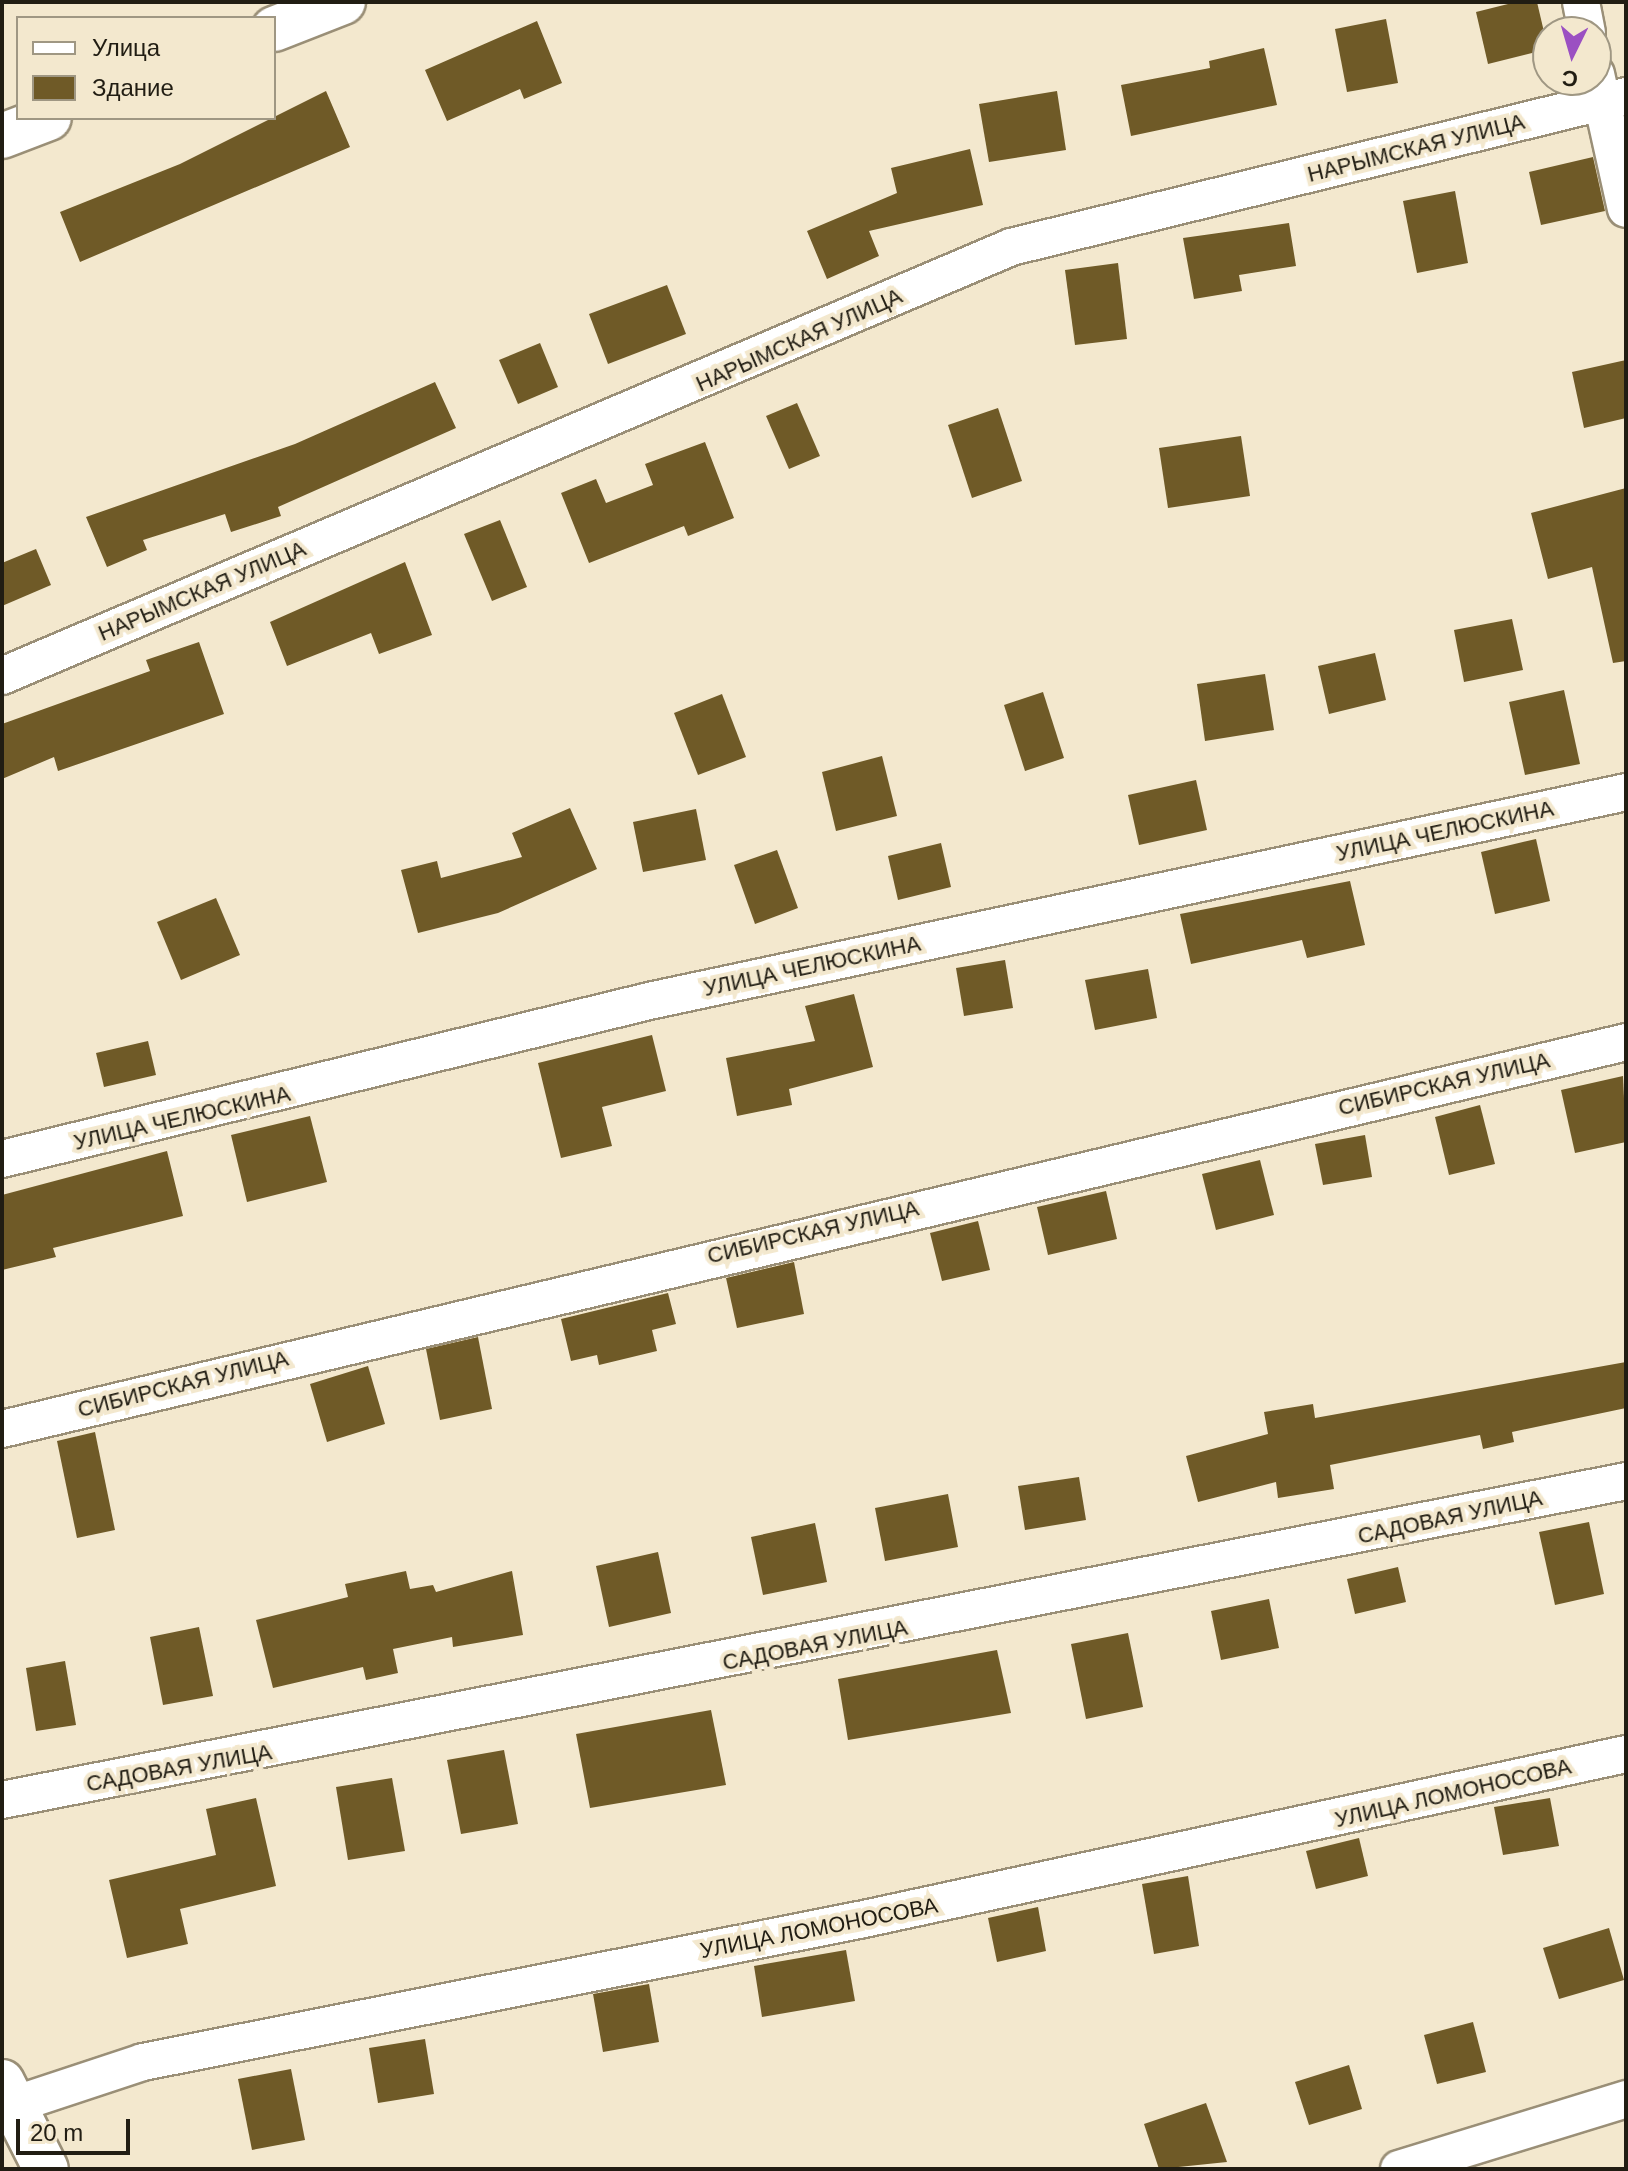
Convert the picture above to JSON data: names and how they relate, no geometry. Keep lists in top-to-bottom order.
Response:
{
  "streets": {
    "street": [
      "НАРЫМСКАЯ УЛИЦА",
      "УЛИЦА ЧЕЛЮСКИНА",
      "СИБИРСКАЯ УЛИЦА",
      "САДОВАЯ УЛИЦА",
      "УЛИЦА ЛОМОНОСОВА"
    ]
  },
  "legend": ["Улица", "Здание"],
  "scale_bar": "20 m",
  "north": "bottom"
}
